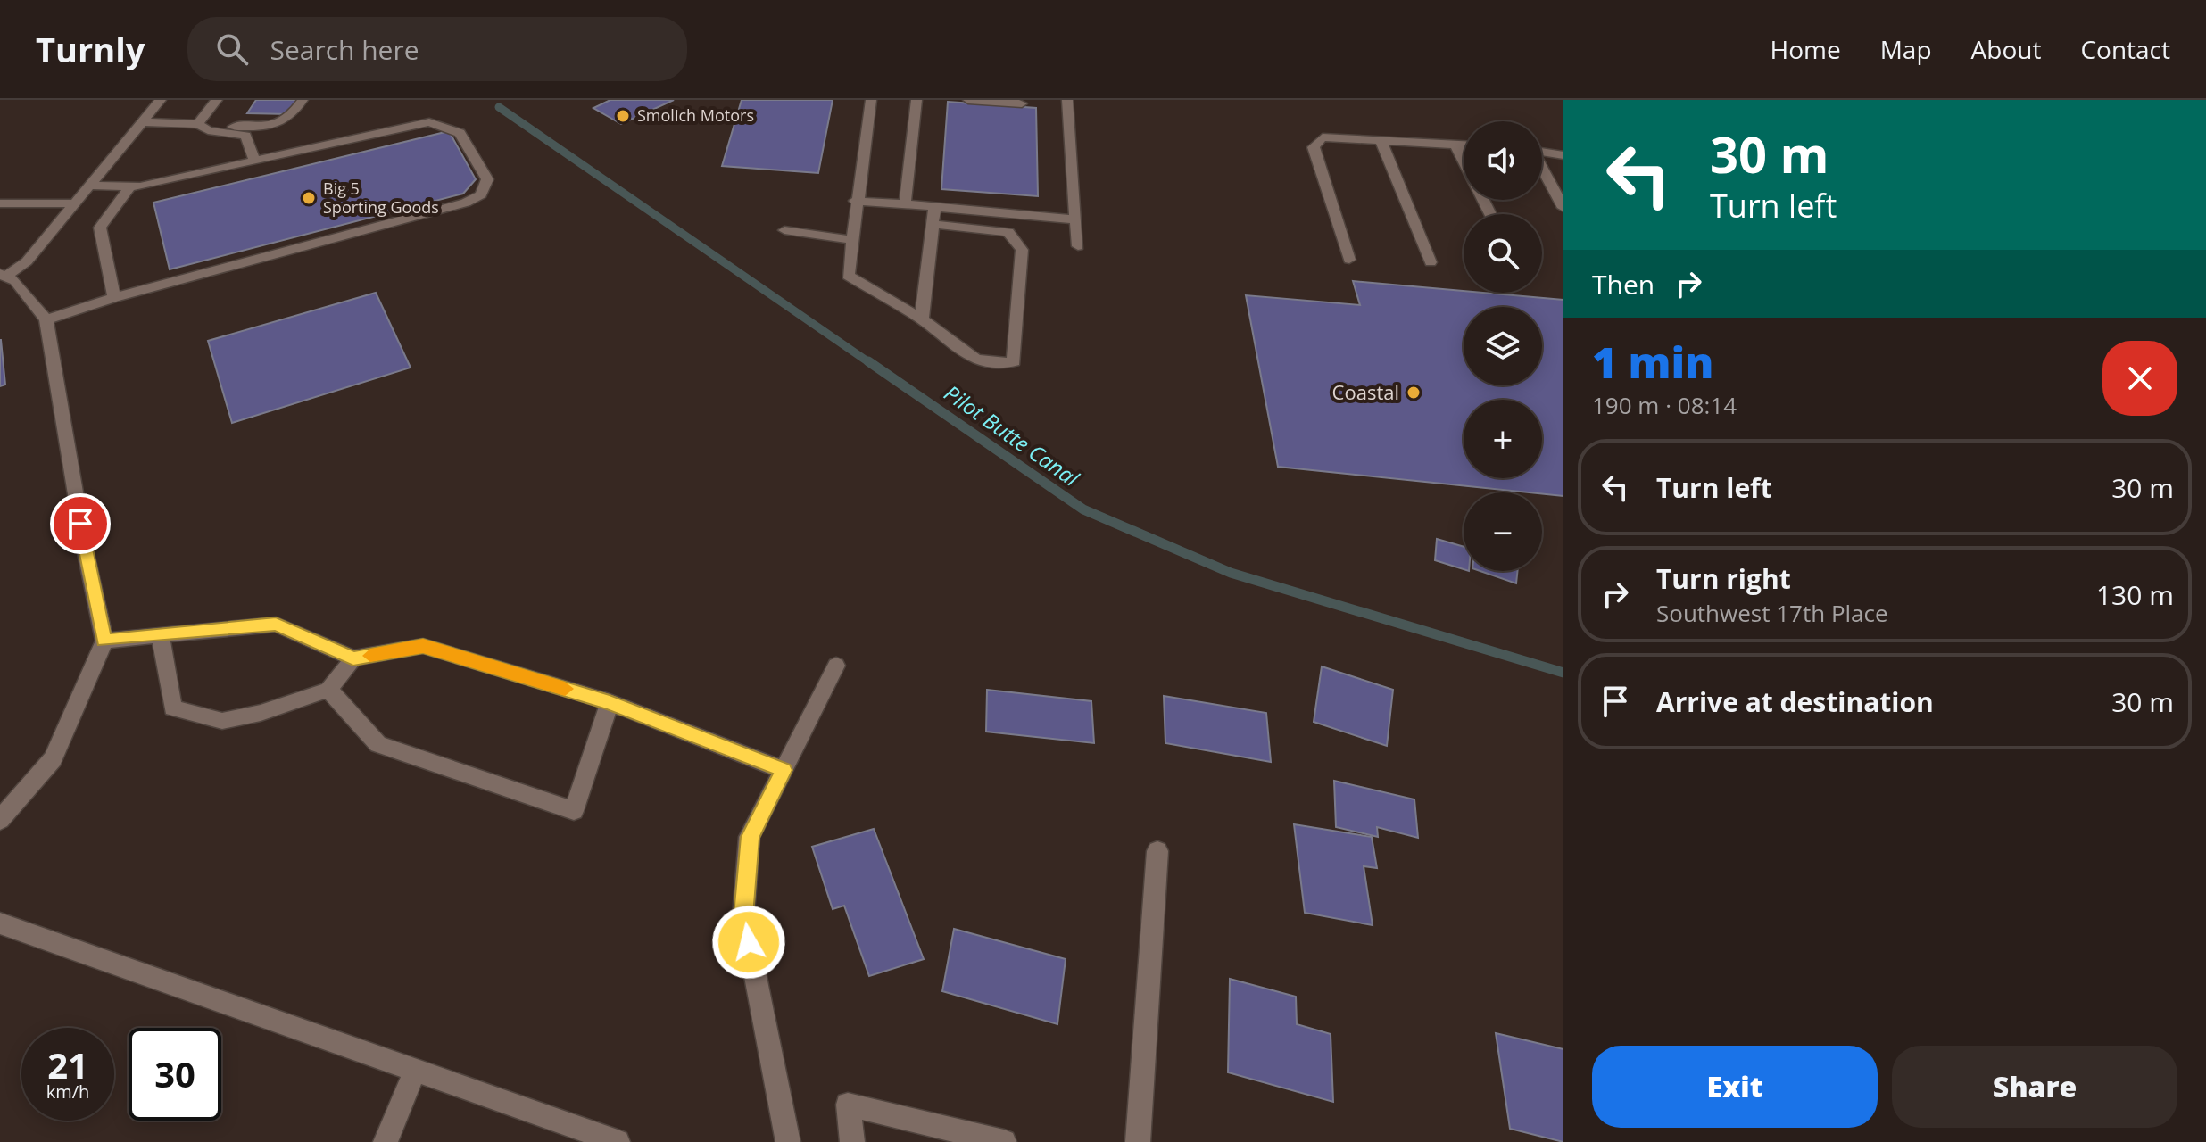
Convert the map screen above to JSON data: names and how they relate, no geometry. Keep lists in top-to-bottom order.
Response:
{
  "water": ["Pilot Butte Canal"],
  "places": ["Smolich Motors", "Big 5 Sporting Goods", "Coastal"],
  "page": {
    "header": "Turnly",
    "search": "Search here",
    "nav": [
      "Home",
      "Map",
      "About",
      "Contact"
    ],
    "turn": ["30 m", "Turn left"],
    "map_buttons": ["+", "−"],
    "then": "Then",
    "heading": ["1 min", "190 m · 08:14"],
    "list": [
      {
        "name": "Turn left",
        "value": "30 m"
      },
      {
        "name": "Turn right",
        "note": "Southwest 17th Place",
        "value": "130 m"
      },
      {
        "name": "Arrive at destination",
        "value": "30 m"
      }
    ],
    "speed": "21 km/h",
    "limit": "30",
    "buttons": ["Exit", "Share"]
  }
}
